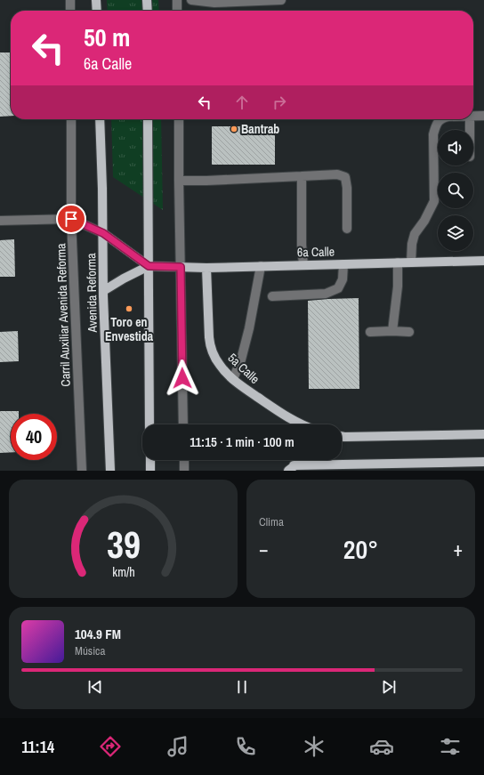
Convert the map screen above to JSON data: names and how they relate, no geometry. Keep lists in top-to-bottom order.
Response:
{
  "streets": {
    "main road": ["6a Calle", "Avenida Reforma", "5a Calle"],
    "street": ["Carril Auxiliar Avenida Reforma"]
  },
  "crossings": [
    ["6a Calle", "Avenida Reforma"],
    ["6a Calle", "5a Calle"]
  ],
  "places": ["Bantrab", "Toro en Envestida"],
  "page": {
    "turn": ["50 m", "6a Calle"],
    "limit": "40",
    "trip": "11:15 · 1 min · 100 m",
    "tile": "Clima",
    "heat": ["−", "20°", "+"],
    "song": ["104.9 FM", "Música"],
    "tabs": "11:14",
    "gauge": ["39", "km/h"]
  }
}
